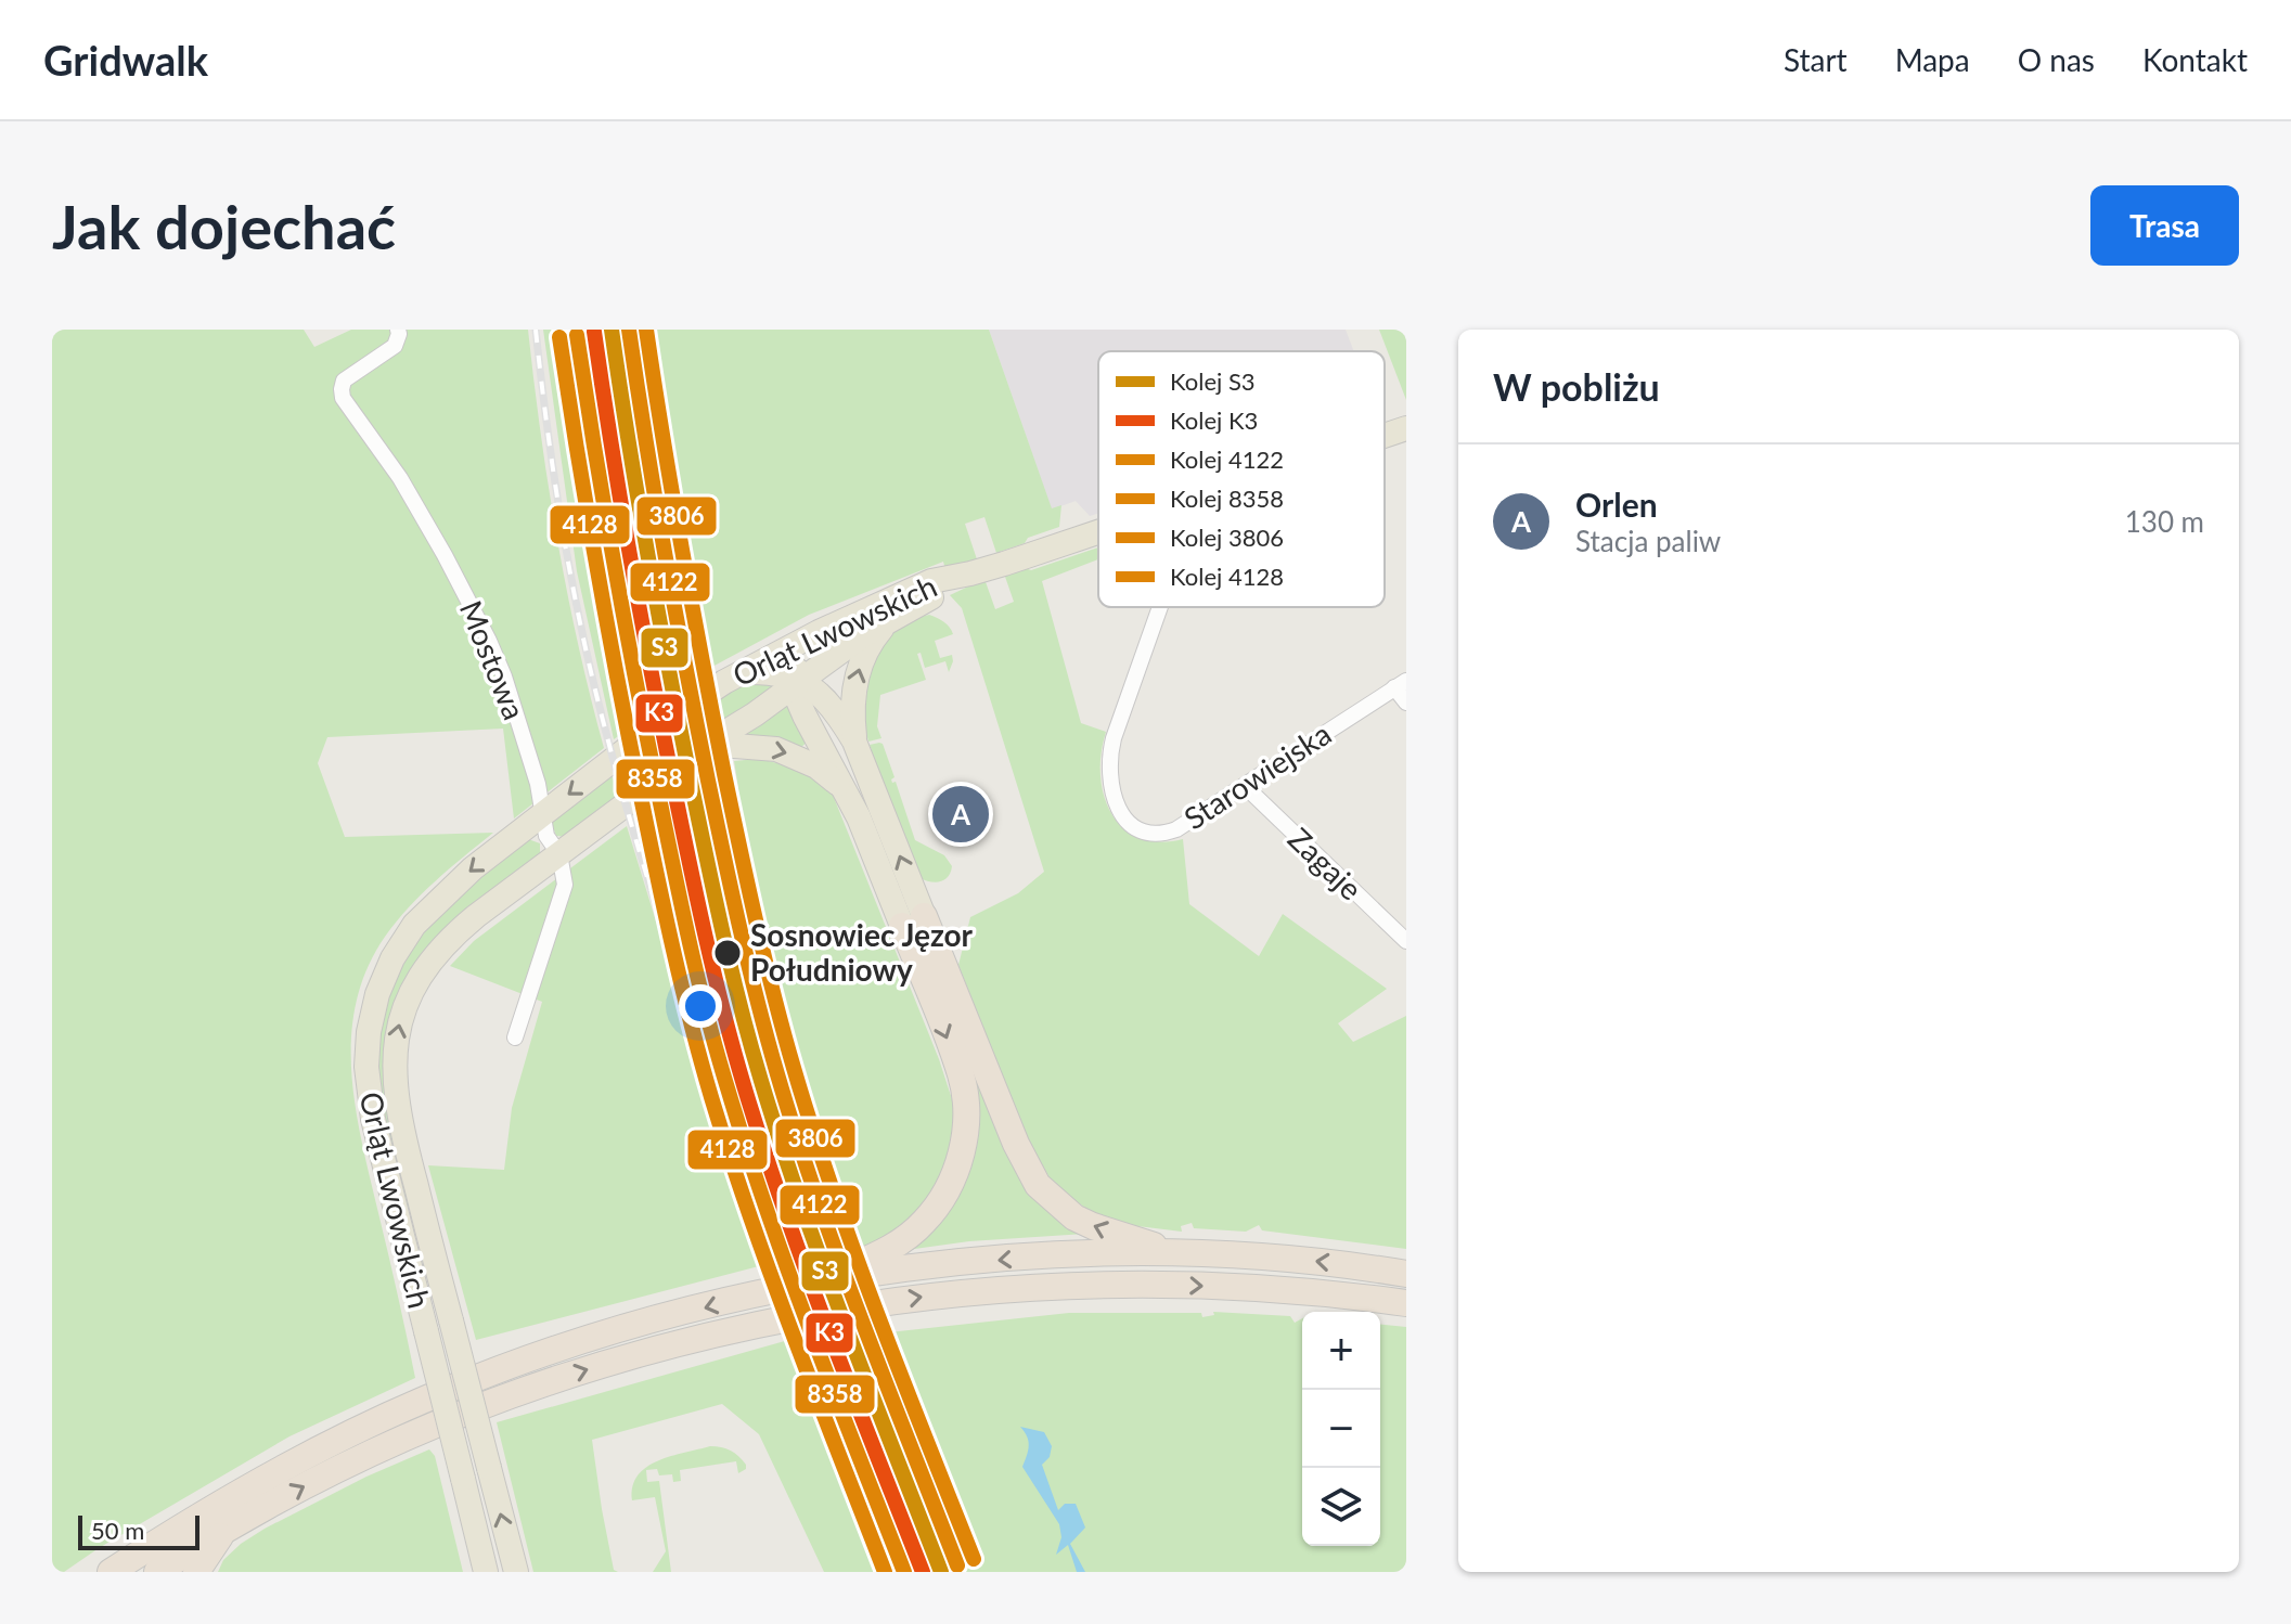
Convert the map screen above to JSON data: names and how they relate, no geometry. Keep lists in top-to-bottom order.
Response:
{
  "streets": {
    "main road": ["Orląt Lwowskich"],
    "street": ["Mostowa", "Starowiejska", "Zagaje"]
  },
  "crossings": [
    ["Orląt Lwowskich", "Mostowa"],
    ["Starowiejska", "Zagaje"]
  ],
  "places": ["Sosnowiec Jęzor Południowy"],
  "lines": [
    "rail line S3",
    "rail line 4122",
    "rail line 3806",
    "rail line K3",
    "rail line 8358",
    "rail line 4128"
  ],
  "legend": [
    "Kolej S3",
    "Kolej K3",
    "Kolej 4122",
    "Kolej 8358",
    "Kolej 3806",
    "Kolej 4128"
  ],
  "scale_bar": "50 m",
  "page": {
    "header": "Gridwalk",
    "nav": [
      "Start",
      "Mapa",
      "O nas",
      "Kontakt"
    ],
    "buttons": "Trasa",
    "title": "Jak dojechać",
    "heading": "W pobliżu",
    "list": [
      {
        "mark": "A",
        "name": "Orlen",
        "note": "Stacja paliw",
        "value": "130 m"
      }
    ],
    "pins": "A",
    "map_buttons": ["+", "−"],
    "scale": "50 m"
  }
}
